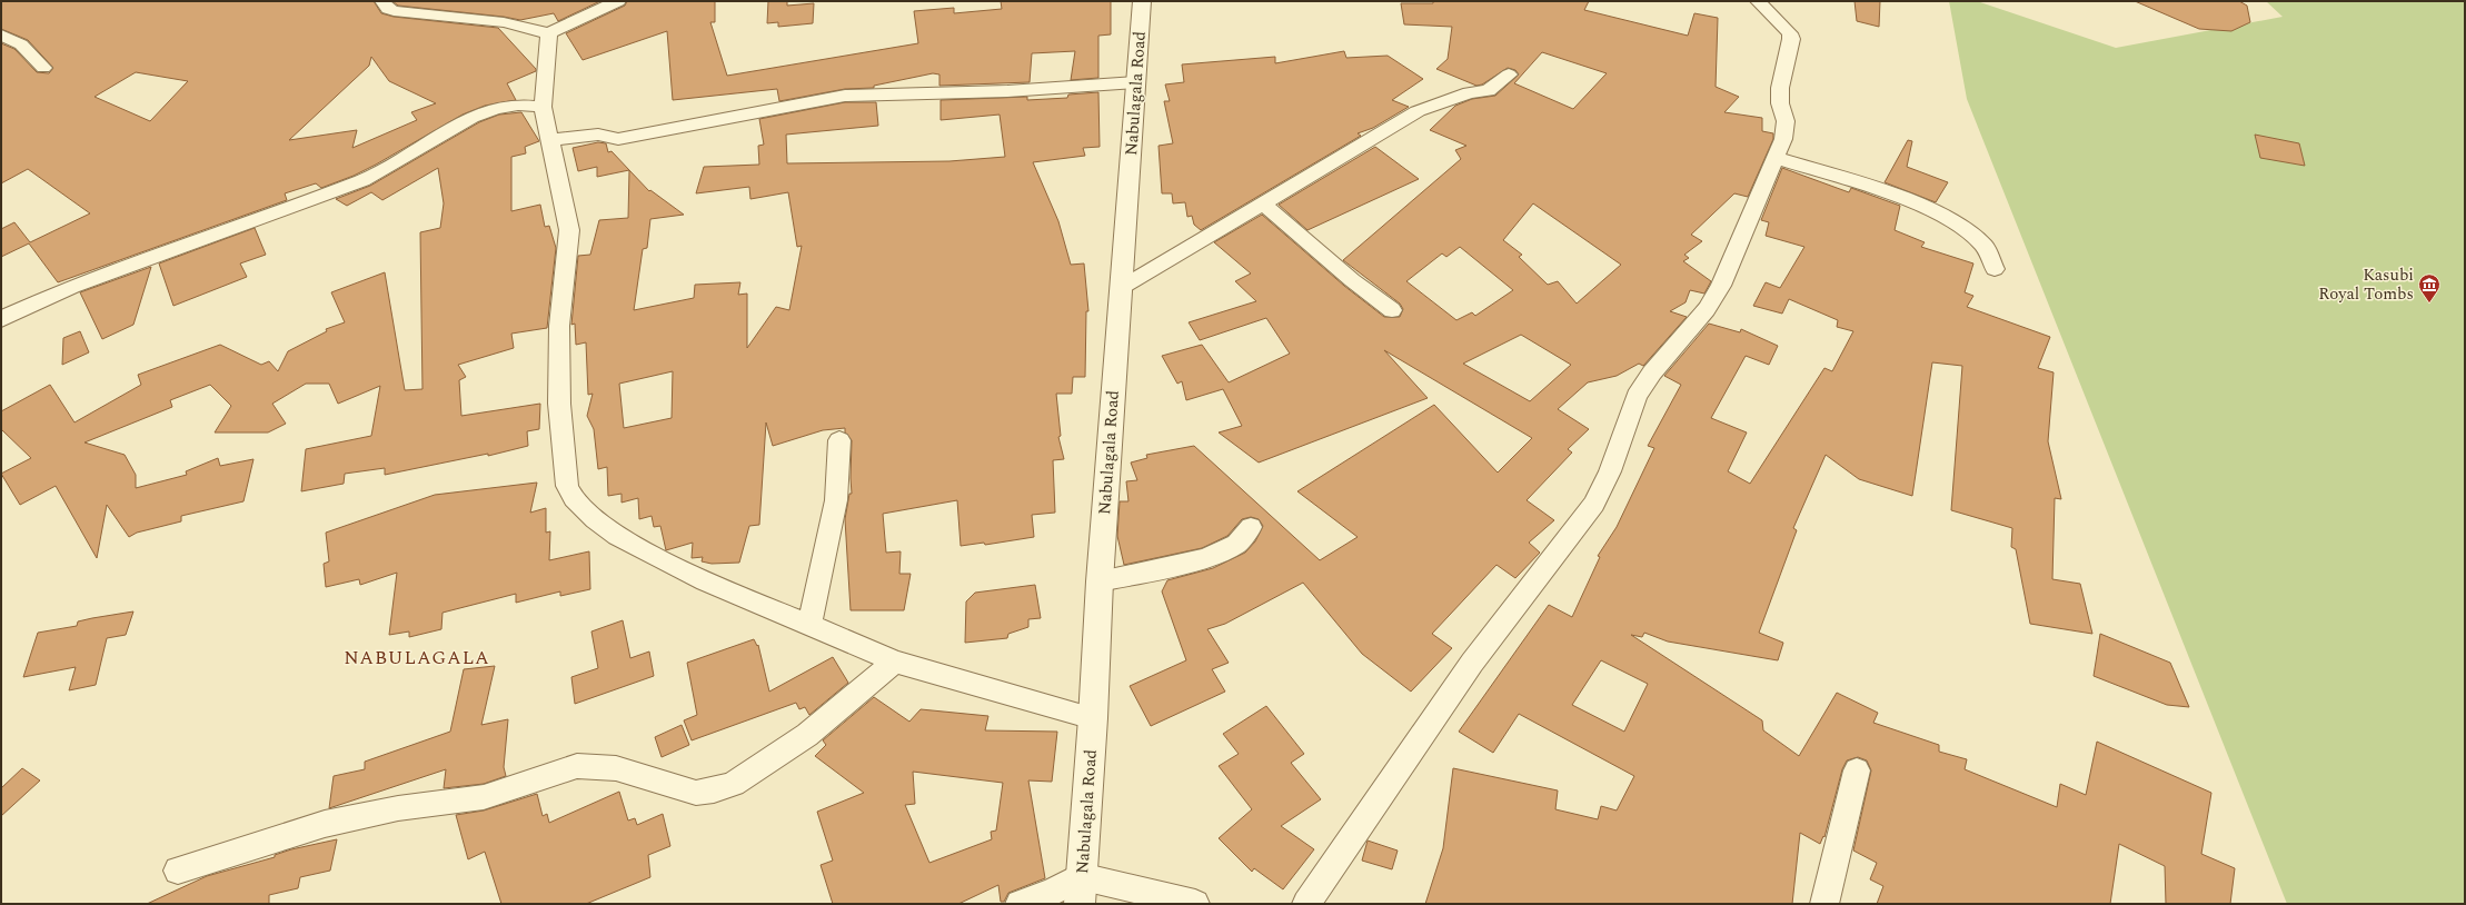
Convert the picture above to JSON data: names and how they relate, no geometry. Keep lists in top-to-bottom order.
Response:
{
  "streets": {
    "street": ["Nabulagala Road"]
  },
  "districts": ["NABULAGALA"],
  "places": {
    "museum": ["Kasubi Royal Tombs"]
  }
}
